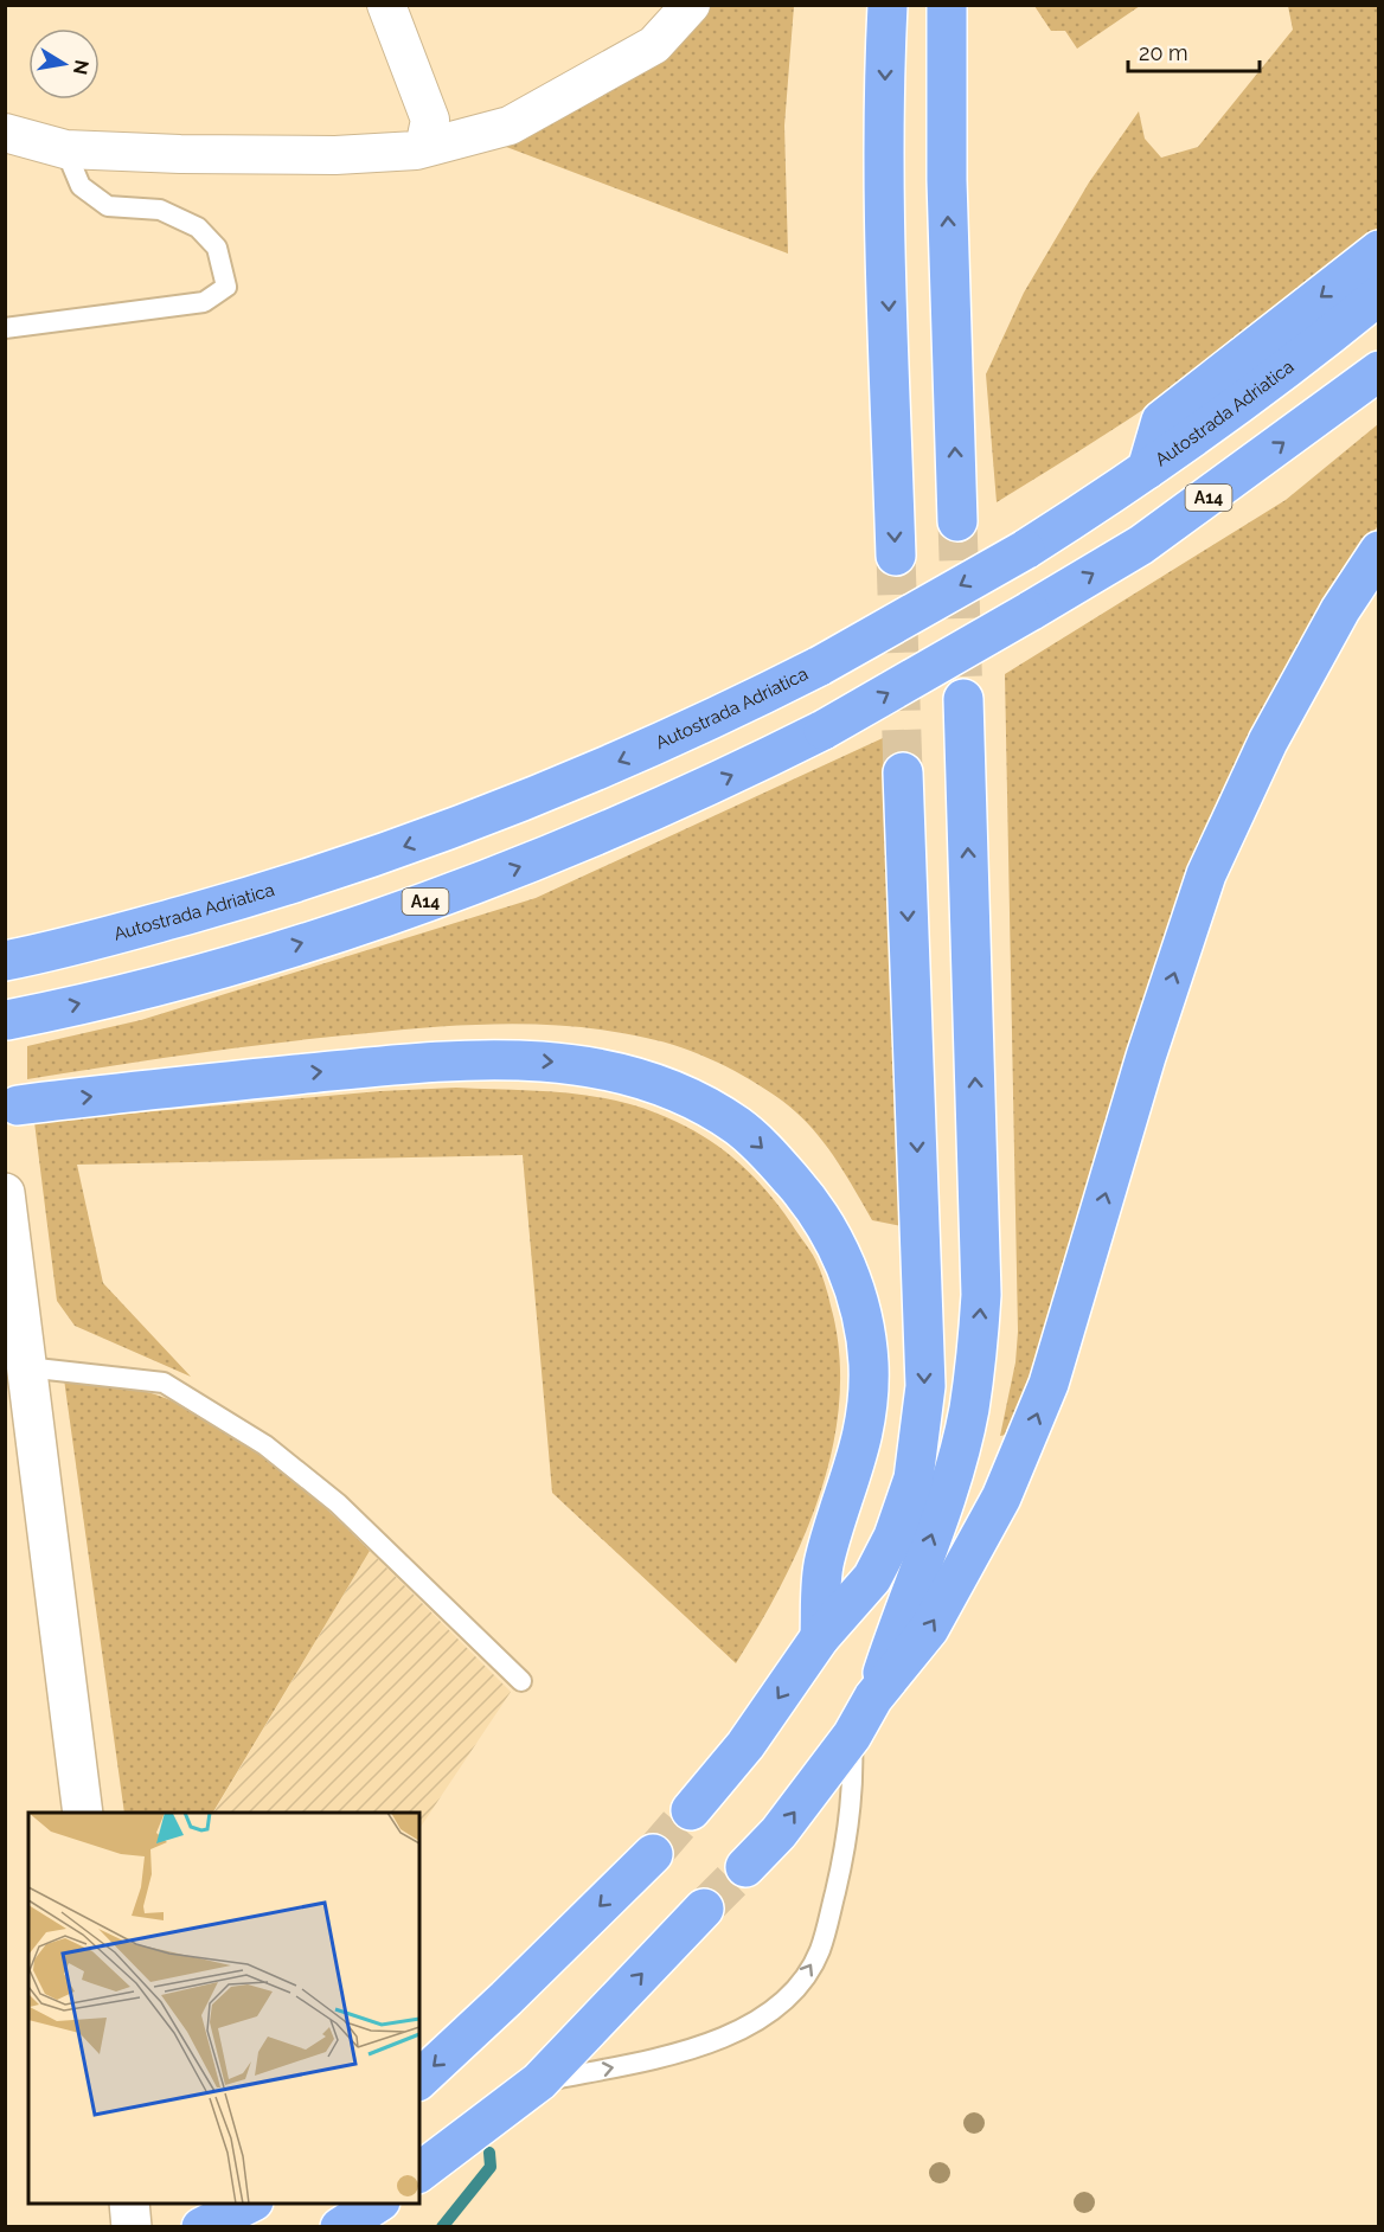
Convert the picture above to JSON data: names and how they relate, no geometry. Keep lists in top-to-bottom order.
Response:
{
  "streets": {
    "highway": ["Autostrada Adriatica", "A14"]
  },
  "scale_bar": "20 m",
  "north": "right"
}
